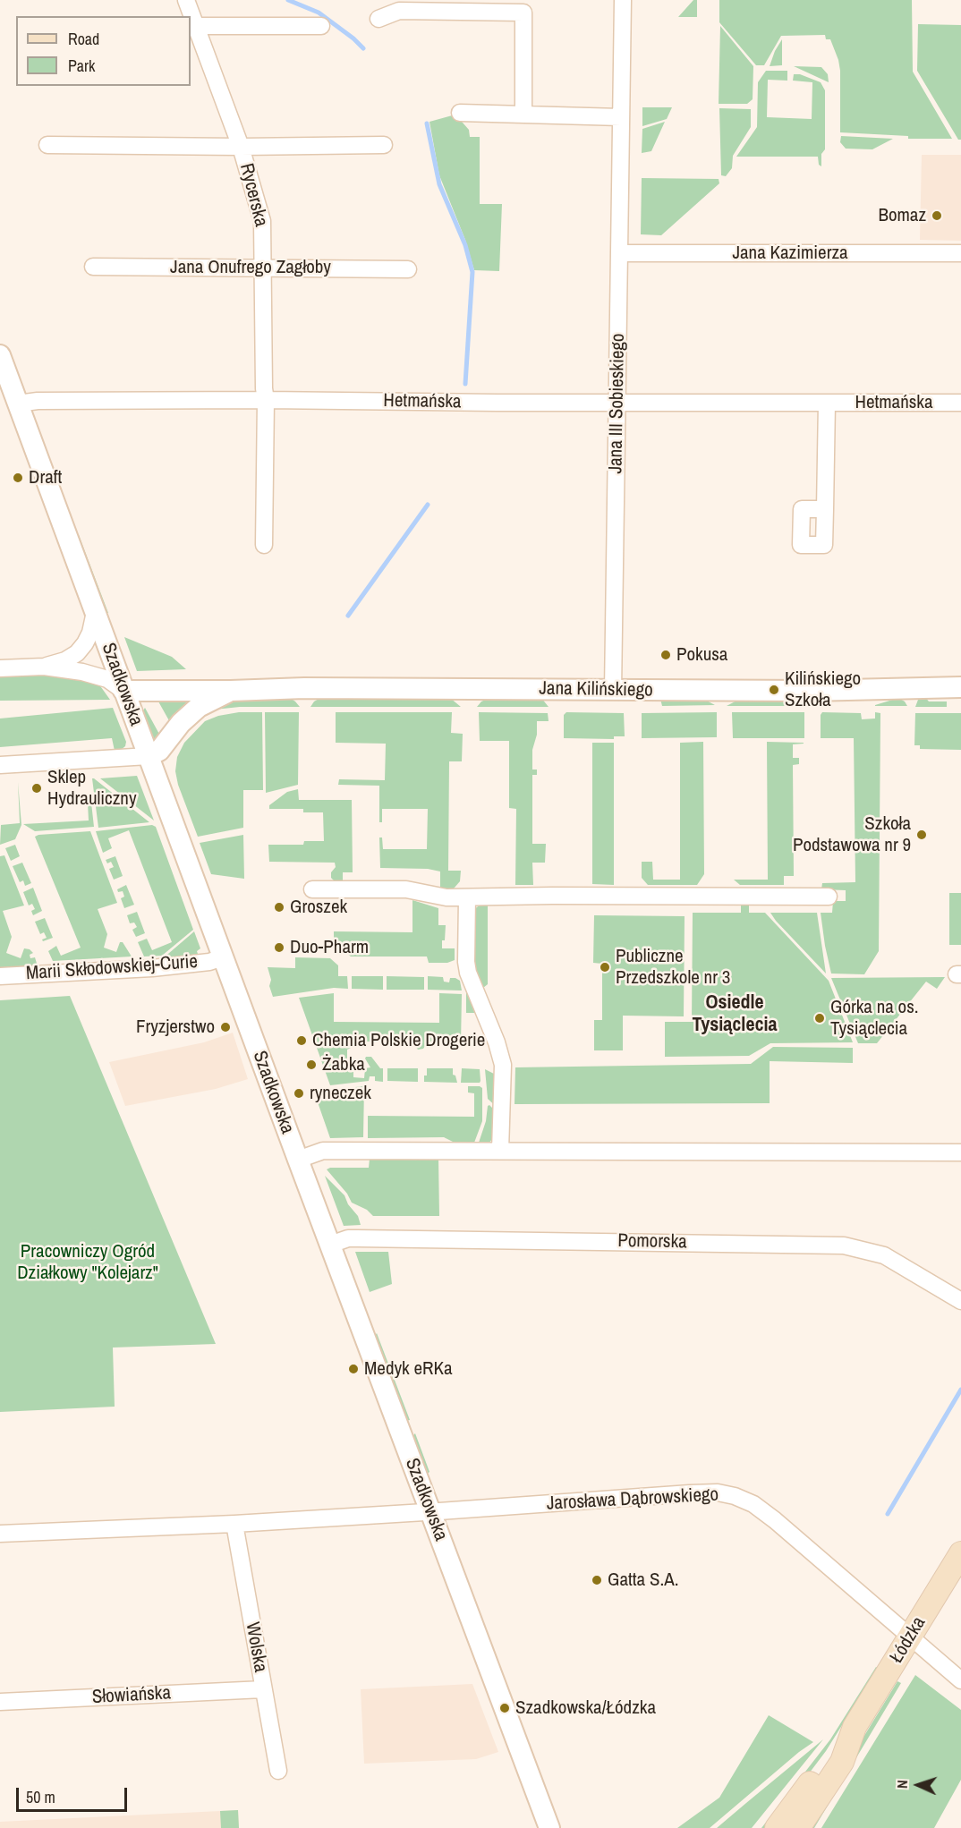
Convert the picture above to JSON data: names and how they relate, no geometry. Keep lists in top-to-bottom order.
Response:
{
  "streets": {
    "main road": ["Łódzka"],
    "street": [
      "Rycerska",
      "Jana Kazimierza",
      "Jana Onufrego Zagłoby",
      "Hetmańska",
      "Jana III Sobieskiego",
      "Szadkowska",
      "Jana Kilińskiego",
      "Marii Skłodowskiej-Curie",
      "Pomorska",
      "Jarosława Dąbrowskiego",
      "Wolska",
      "Słowiańska"
    ]
  },
  "crossings": [
    ["Rycerska", "Jana Onufrego Zagłoby"],
    ["Rycerska", "Hetmańska"],
    ["Jana Kazimierza", "Jana III Sobieskiego"],
    ["Hetmańska", "Jana III Sobieskiego"],
    ["Hetmańska", "Szadkowska"],
    ["Jana III Sobieskiego", "Jana Kilińskiego"],
    ["Szadkowska", "Jana Kilińskiego"],
    ["Szadkowska", "Marii Skłodowskiej-Curie"],
    ["Szadkowska", "Pomorska"],
    ["Szadkowska", "Jarosława Dąbrowskiego"],
    ["Jarosława Dąbrowskiego", "Łódzka"],
    ["Wolska", "Słowiańska"]
  ],
  "districts": ["Osiedle Tysiąclecia"],
  "parks": ["Pracowniczy Ogród Działkowy \"Kolejarz\""],
  "places": [
    "Bomaz",
    "Draft",
    "Pokusa",
    "Kilińskiego Szkoła",
    "Sklep Hydrauliczny",
    "Szkoła Podstawowa nr 9",
    "Groszek",
    "Duo-Pharm",
    "Publiczne Przedszkole nr 3",
    "Górka na os. Tysiąclecia",
    "Fryzjerstwo",
    "Chemia Polskie Drogerie",
    "Żabka",
    "ryneczek",
    "Medyk eRKa",
    "Gatta S.A.",
    "Szadkowska/Łódzka"
  ],
  "legend": ["Road", "Park"],
  "scale_bar": "50 m",
  "north": "left"
}
